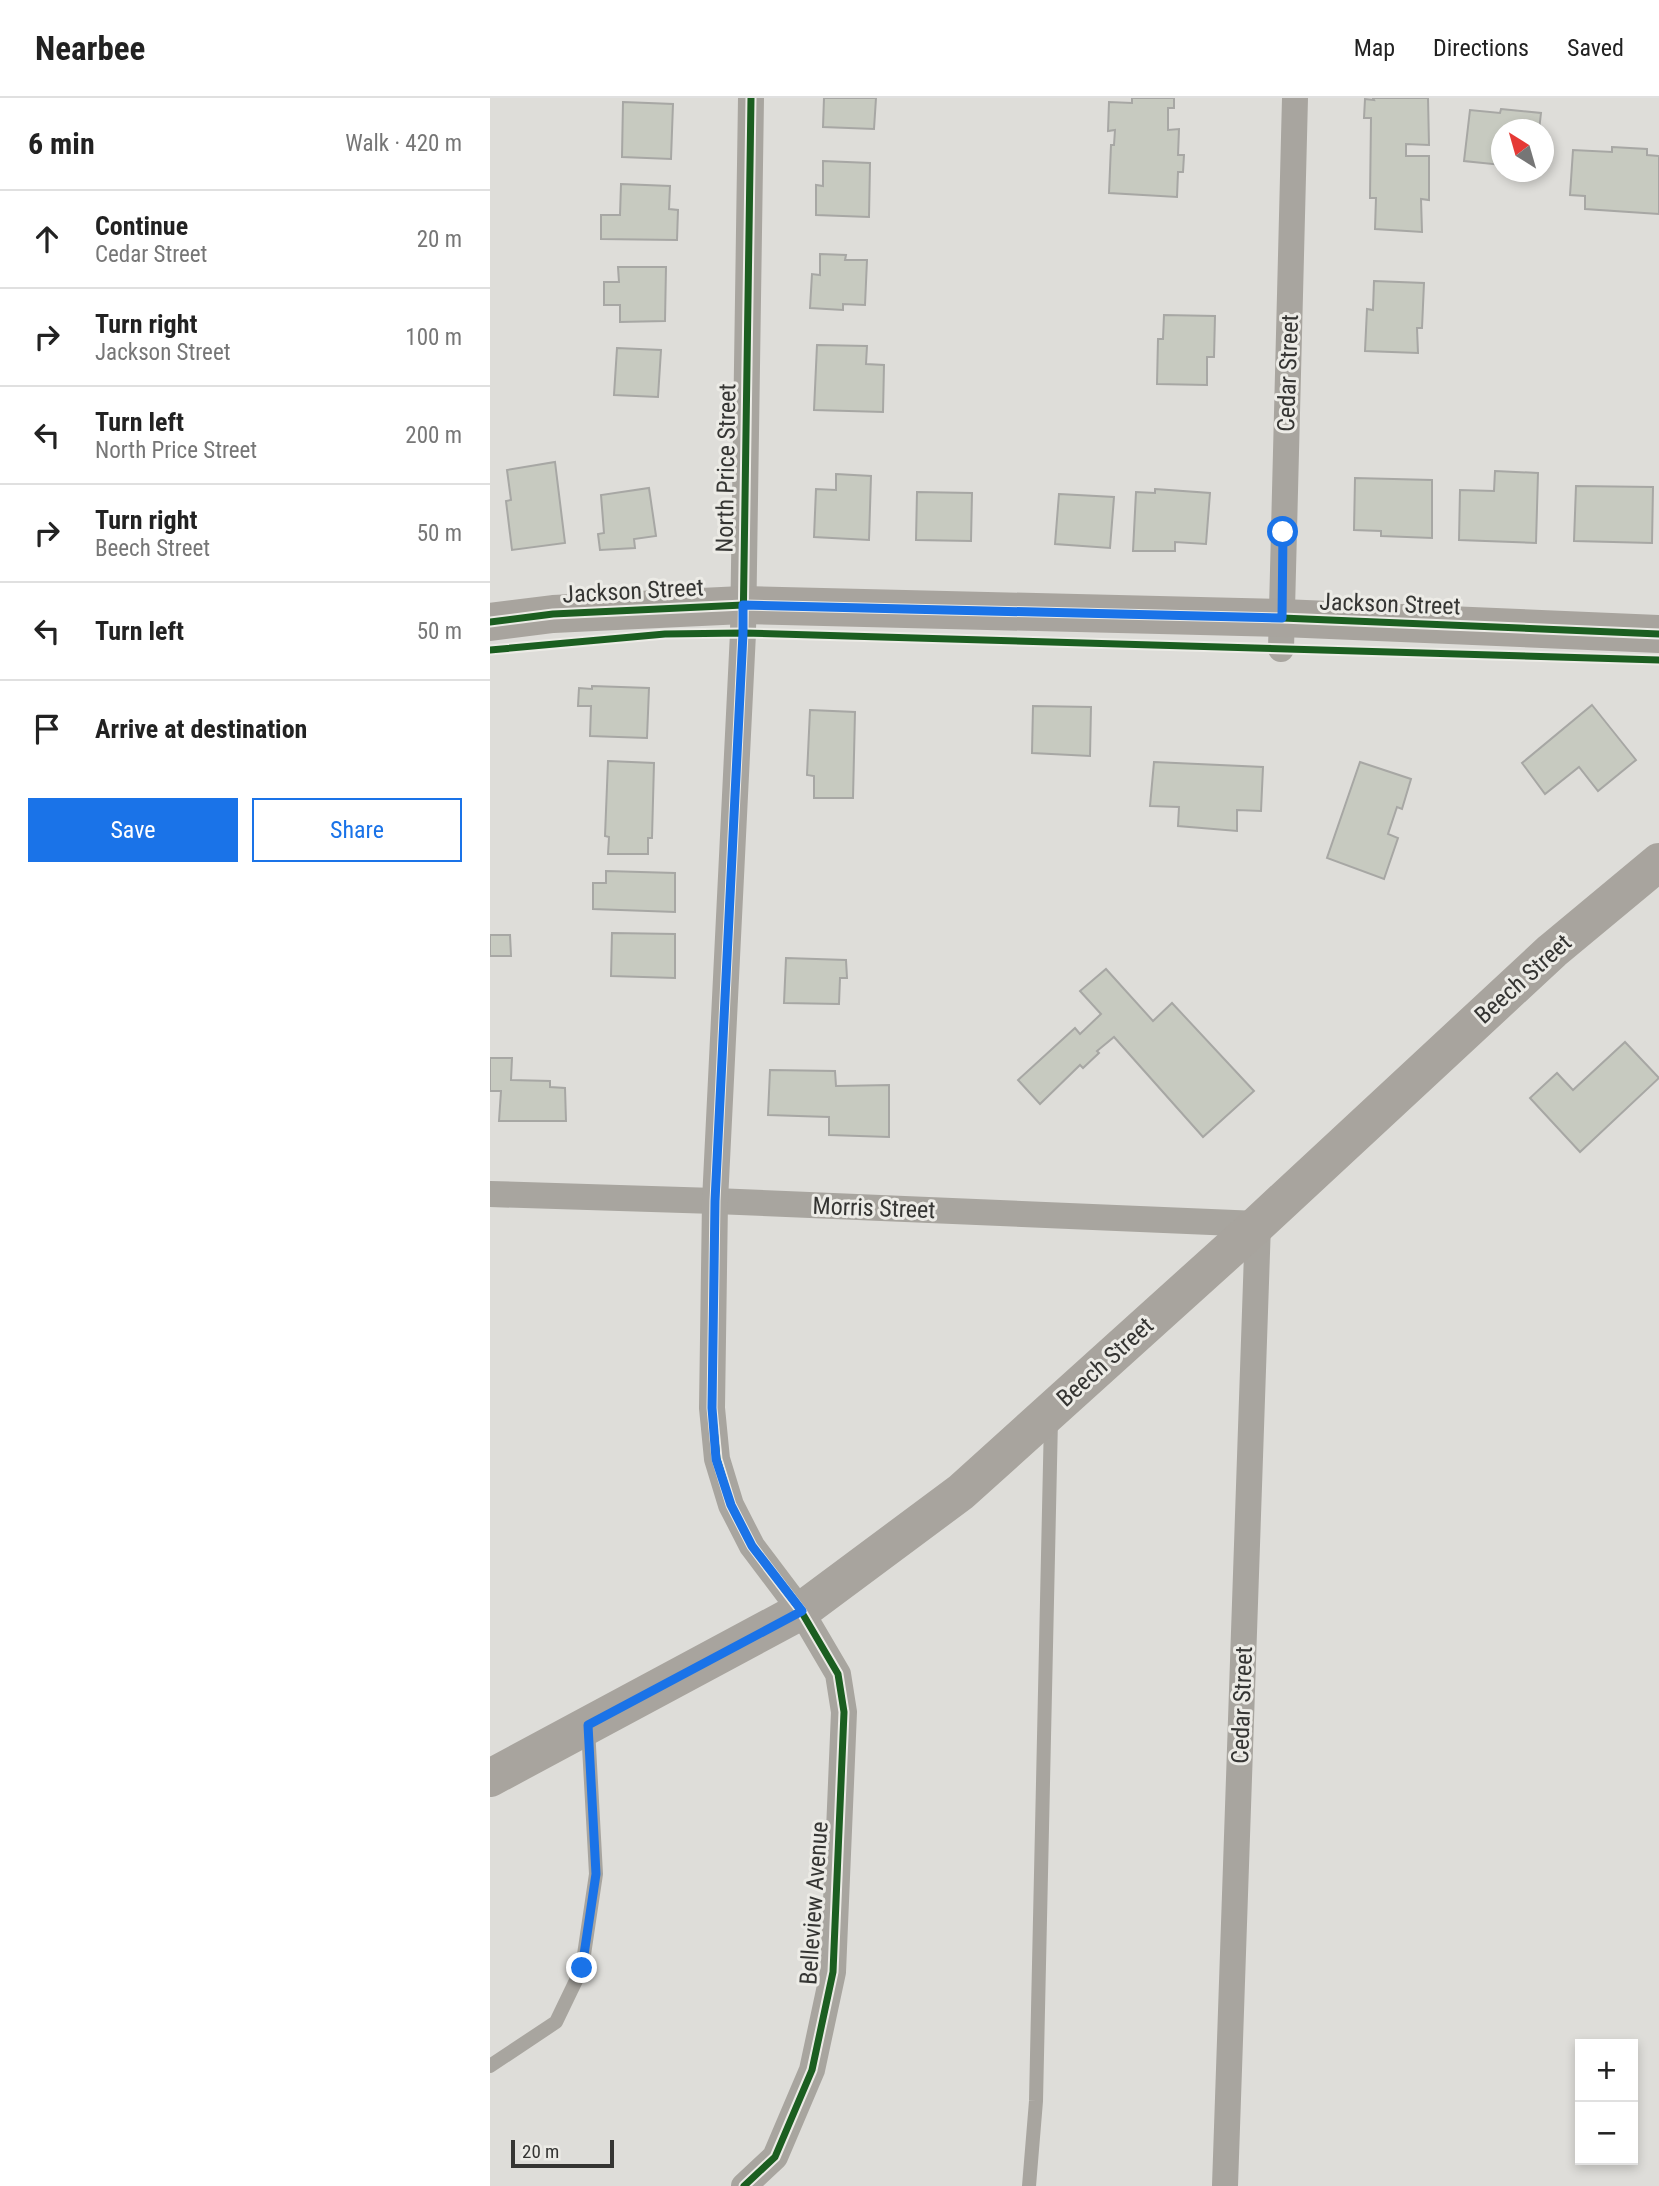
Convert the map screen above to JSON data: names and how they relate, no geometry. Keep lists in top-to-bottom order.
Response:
{
  "streets": {
    "street": [
      "Cedar Street",
      "North Price Street",
      "Jackson Street",
      "Beech Street",
      "Morris Street",
      "Belleview Avenue"
    ]
  },
  "crossings": [
    ["Cedar Street", "Jackson Street"],
    ["Cedar Street", "Beech Street"],
    ["Cedar Street", "Morris Street"],
    ["North Price Street", "Jackson Street"],
    ["North Price Street", "Beech Street"],
    ["North Price Street", "Morris Street"],
    ["North Price Street", "Belleview Avenue"],
    ["Beech Street", "Morris Street"],
    ["Beech Street", "Belleview Avenue"]
  ],
  "scale_bar": "20 m",
  "north": "top left",
  "page": {
    "header": "Nearbee",
    "nav": ["Map", "Directions", "Saved"],
    "heading": ["6 min", "Walk · 420 m"],
    "list": [
      ["Continue", "Cedar Street", "20 m"],
      ["Turn right", "Jackson Street", "100 m"],
      ["Turn left", "North Price Street", "200 m"],
      ["Turn right", "Beech Street", "50 m"],
      ["Turn left", "50 m"],
      "Arrive at destination"
    ],
    "buttons": ["Save", "Share"],
    "map_buttons": ["+", "−"],
    "scale": "20 m"
  }
}
